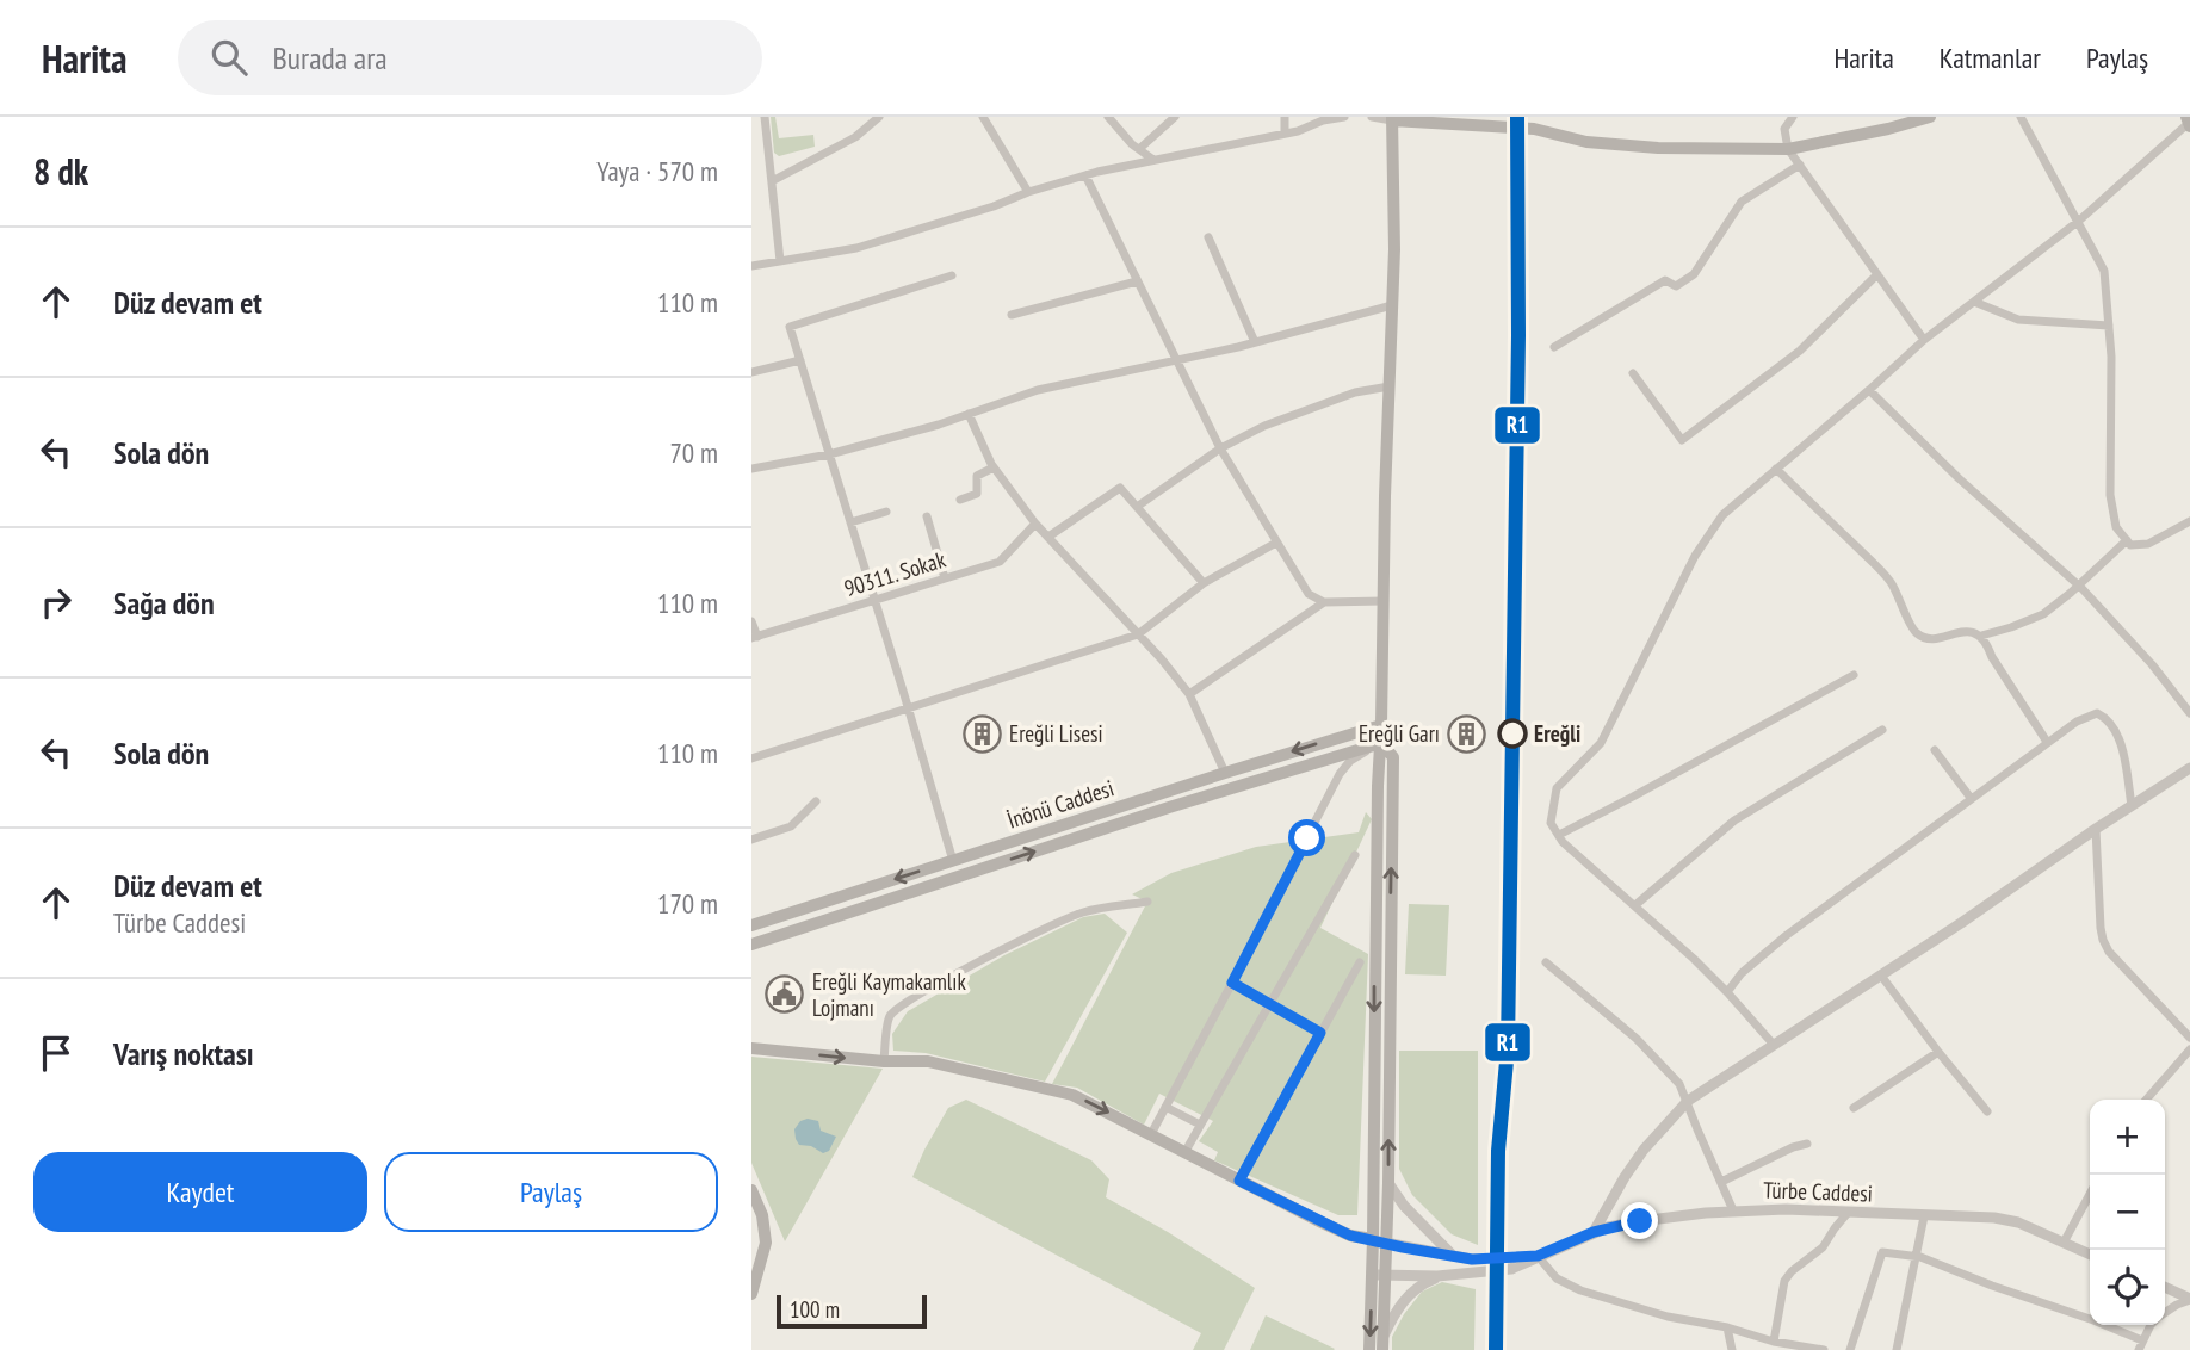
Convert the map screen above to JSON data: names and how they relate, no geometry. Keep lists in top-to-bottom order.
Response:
{
  "streets": {
    "main road": ["İnönü Caddesi"],
    "street": ["90311. Sokak", "Türbe Caddesi"]
  },
  "places": {
    "building": ["Ereğli Lisesi", "Ereğli Garı"],
    "other": ["Ereğli"],
    "public building": ["Ereğli Kaymakamlık Lojmanı"]
  },
  "lines": ["transit line R1"],
  "scale_bar": "100 m",
  "page": {
    "header": "Harita",
    "search": "Burada ara",
    "nav": ["Harita", "Katmanlar", "Paylaş"],
    "heading": ["8 dk", "Yaya · 570 m"],
    "list": [
      ["Düz devam et", "110 m"],
      ["Sola dön", "70 m"],
      ["Sağa dön", "110 m"],
      ["Sola dön", "110 m"],
      ["Düz devam et", "Türbe Caddesi", "170 m"],
      "Varış noktası"
    ],
    "map_buttons": ["+", "−"],
    "buttons": ["Kaydet", "Paylaş"],
    "scale": "100 m"
  }
}
